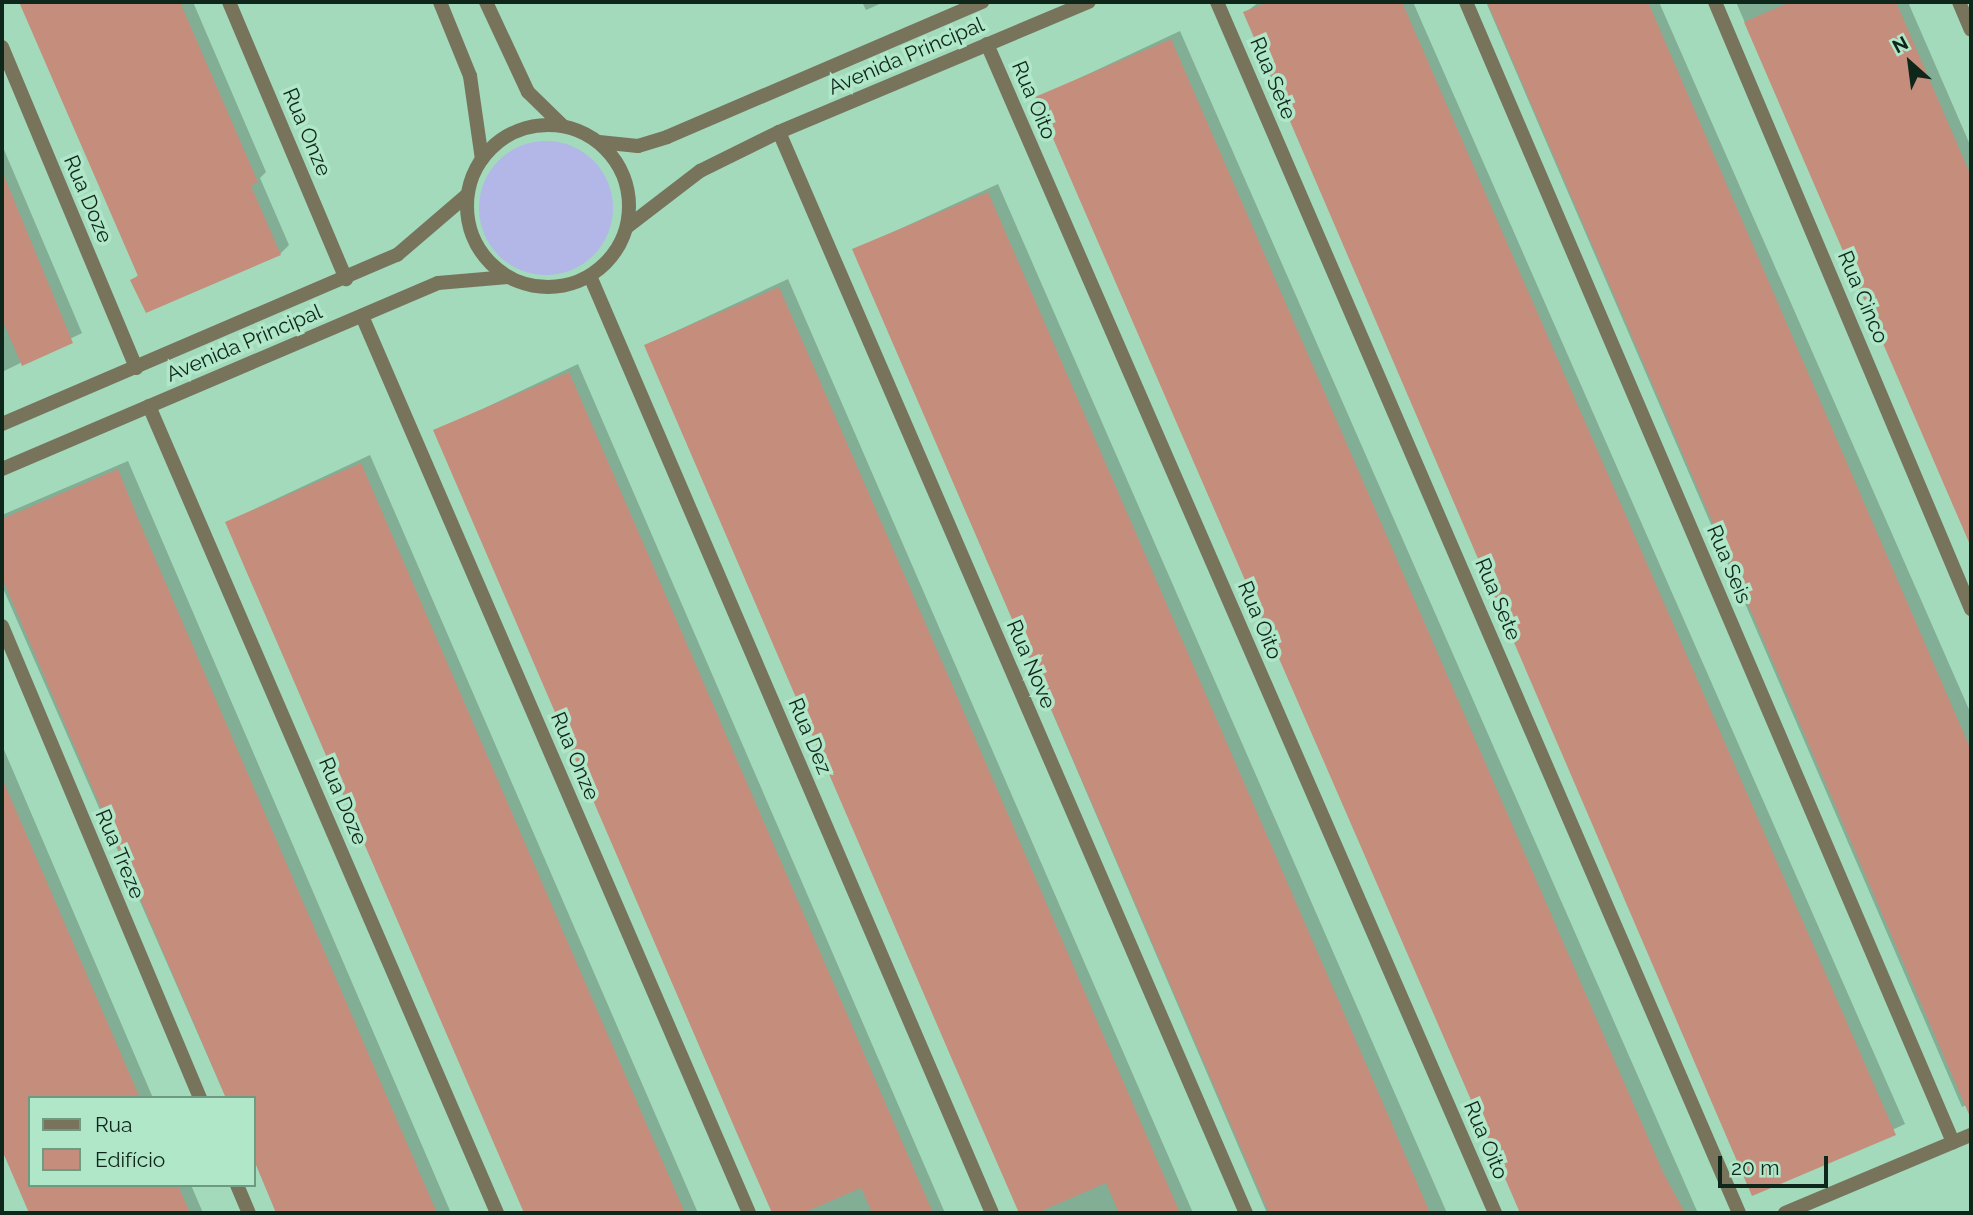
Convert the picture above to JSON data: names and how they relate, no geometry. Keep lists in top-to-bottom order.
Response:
{
  "streets": {
    "street": [
      "Avenida Principal",
      "Rua Sete",
      "Rua Oito",
      "Rua Onze",
      "Rua Doze",
      "Rua Cinco",
      "Rua Seis",
      "Rua Nove",
      "Rua Dez",
      "Rua Treze"
    ]
  },
  "crossings": [
    ["Avenida Principal", "Rua Oito"],
    ["Avenida Principal", "Rua Onze"],
    ["Avenida Principal", "Rua Doze"],
    ["Avenida Principal", "Rua Nove"],
    ["Avenida Principal", "Rua Dez"]
  ],
  "legend": ["Rua", "Edifício"],
  "scale_bar": "20 m",
  "north": "top left"
}
